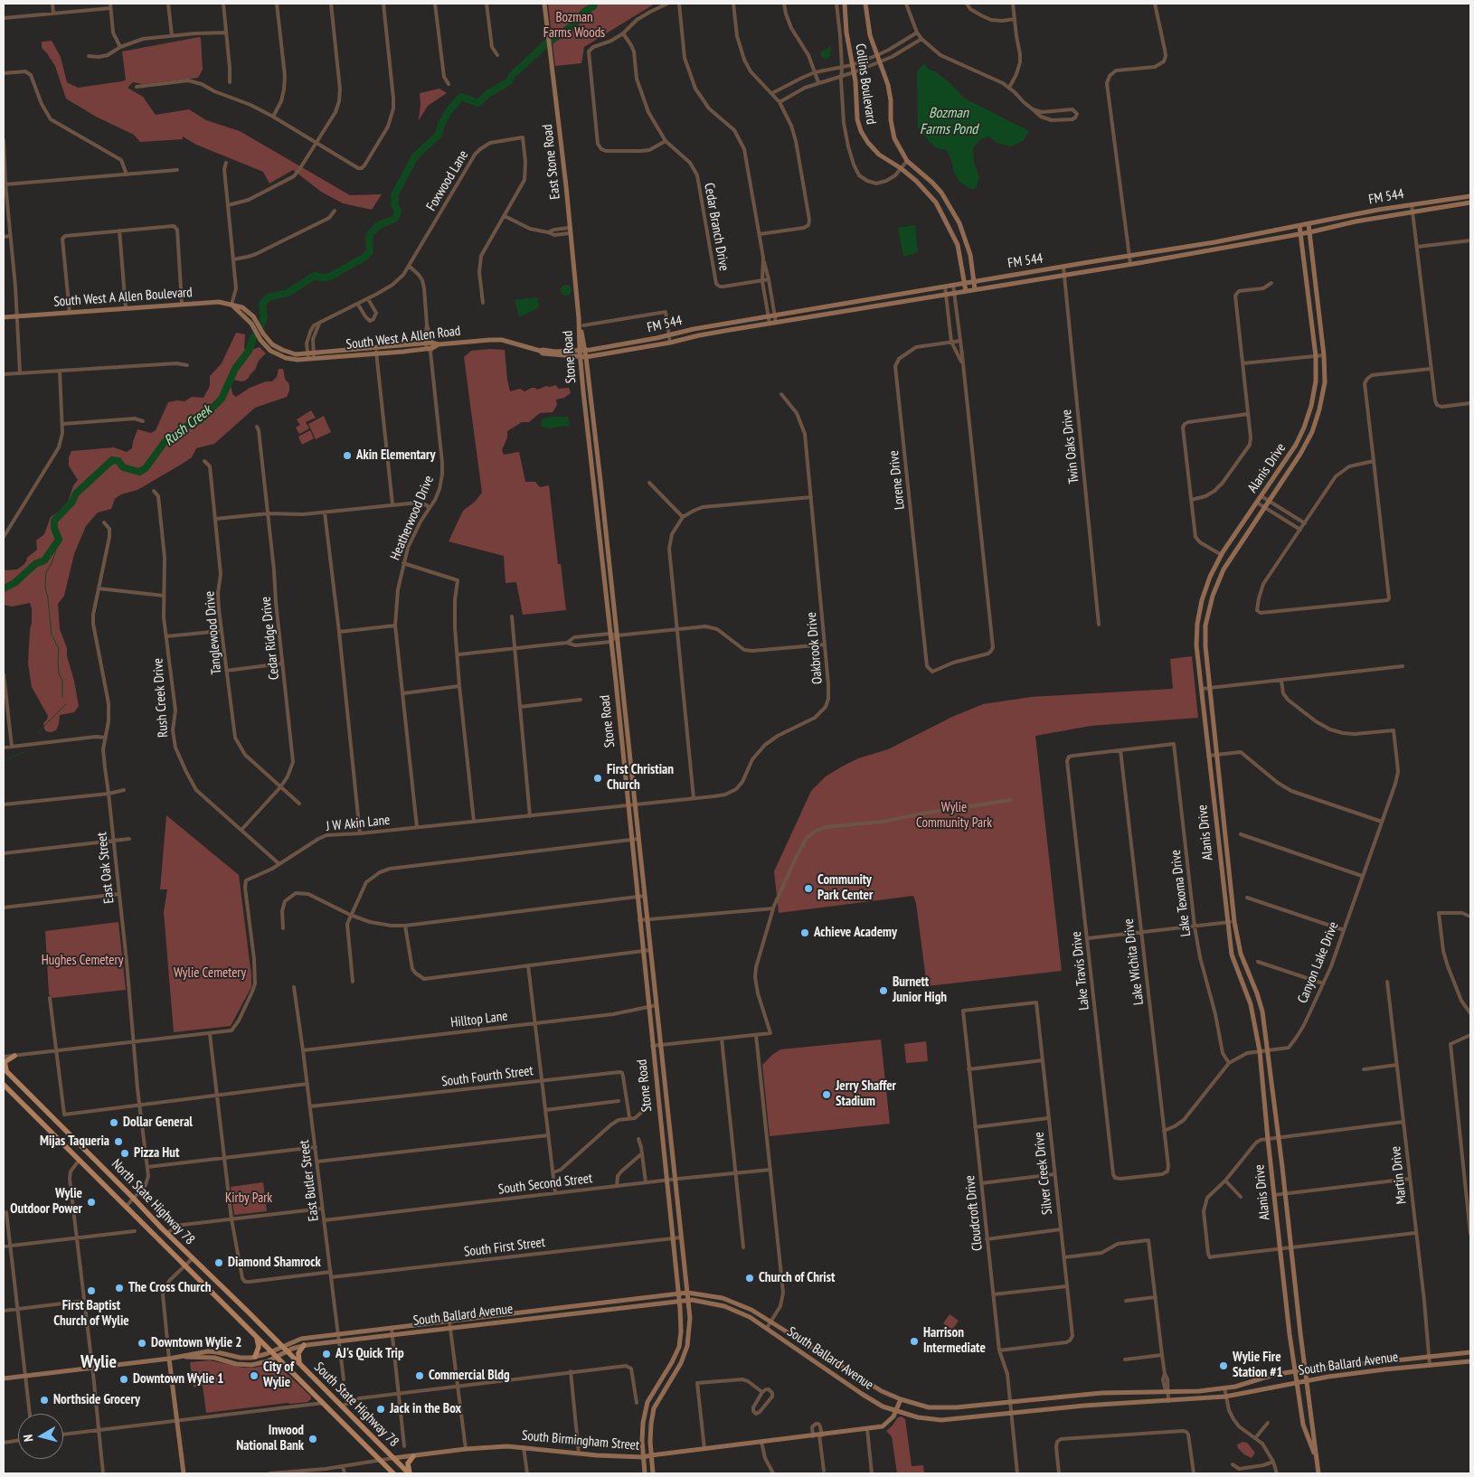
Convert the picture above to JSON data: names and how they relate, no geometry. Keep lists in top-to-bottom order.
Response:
{
  "streets": {
    "main road": [
      "Collins Boulevard",
      "East Stone Road",
      "FM 544",
      "South West A Allen Boulevard",
      "South West A Allen Road",
      "Stone Road",
      "Alanis Drive",
      "North State Highway 78",
      "South Ballard Avenue",
      "South State Highway 78",
      "South Birmingham Street"
    ],
    "street": [
      "Foxwood Lane",
      "Cedar Branch Drive",
      "Twin Oaks Drive",
      "Lorene Drive",
      "Heatherwood Drive",
      "Tanglewood Drive",
      "Cedar Ridge Drive",
      "Oakbrook Drive",
      "Rush Creek Drive",
      "J W Akin Lane",
      "East Oak Street",
      "Lake Texoma Drive",
      "Lake Wichita Drive",
      "Canyon Lake Drive",
      "Lake Travis Drive",
      "Hilltop Lane",
      "South Fourth Street",
      "Silver Creek Drive",
      "Martin Drive",
      "East Butler Street",
      "South Second Street",
      "Cloudcroft Drive",
      "South First Street"
    ]
  },
  "crossings": [
    ["Collins Boulevard", "FM 544"],
    ["East Stone Road", "Stone Road"],
    ["Foxwood Lane", "South West A Allen Boulevard"],
    ["Foxwood Lane", "South West A Allen Road"],
    ["Foxwood Lane", "Heatherwood Drive"],
    ["FM 544", "Stone Road"],
    ["FM 544", "Twin Oaks Drive"],
    ["FM 544", "Alanis Drive"],
    ["South West A Allen Boulevard", "South West A Allen Road"],
    ["South West A Allen Boulevard", "Heatherwood Drive"],
    ["South West A Allen Road", "Heatherwood Drive"],
    ["Stone Road", "Oakbrook Drive"],
    ["Stone Road", "J W Akin Lane"],
    ["Stone Road", "Hilltop Lane"],
    ["Stone Road", "South Second Street"],
    ["Stone Road", "South First Street"],
    ["Stone Road", "South Ballard Avenue"],
    ["Stone Road", "South Birmingham Street"],
    ["Alanis Drive", "Canyon Lake Drive"],
    ["Alanis Drive", "South Ballard Avenue"],
    ["Heatherwood Drive", "J W Akin Lane"],
    ["Tanglewood Drive", "Cedar Ridge Drive"],
    ["Cedar Ridge Drive", "Rush Creek Drive"],
    ["Oakbrook Drive", "J W Akin Lane"],
    ["Rush Creek Drive", "J W Akin Lane"],
    ["East Oak Street", "North State Highway 78"],
    ["Lake Texoma Drive", "Lake Wichita Drive"],
    ["Lake Texoma Drive", "Canyon Lake Drive"],
    ["Lake Texoma Drive", "Lake Travis Drive"],
    ["Lake Wichita Drive", "Canyon Lake Drive"],
    ["Lake Wichita Drive", "Lake Travis Drive"],
    ["Hilltop Lane", "East Butler Street"],
    ["South Fourth Street", "East Butler Street"],
    ["Silver Creek Drive", "Cloudcroft Drive"],
    ["Martin Drive", "South Ballard Avenue"],
    ["East Butler Street", "South Second Street"],
    ["East Butler Street", "South First Street"],
    ["East Butler Street", "South Ballard Avenue"],
    ["North State Highway 78", "South Ballard Avenue"],
    ["North State Highway 78", "South State Highway 78"],
    ["Cloudcroft Drive", "South Ballard Avenue"],
    ["South Ballard Avenue", "South State Highway 78"],
    ["South Ballard Avenue", "South Birmingham Street"],
    ["South State Highway 78", "South Birmingham Street"]
  ],
  "districts": ["Wylie"],
  "water": ["Bozman Farms Pond", "Rush Creek"],
  "parks": [
    "Bozman Farms Woods",
    "Wylie Community Park",
    "Hughes Cemetery",
    "Wylie Cemetery",
    "Kirby Park"
  ],
  "places": [
    "Akin Elementary",
    "First Christian Church",
    "Community Park Center",
    "Achieve Academy",
    "Burnett Junior High",
    "Jerry Shaffer Stadium",
    "Dollar General",
    "Mijas Taqueria",
    "Pizza Hut",
    "Wylie Outdoor Power",
    "Diamond Shamrock",
    "Church of Christ",
    "The Cross Church",
    "First Baptist Church of Wylie",
    "Harrison Intermediate",
    "Downtown Wylie 2",
    "AJ's Quick Trip",
    "Wylie Fire Station #1",
    "City of Wylie",
    "Commercial Bldg",
    "Downtown Wylie 1",
    "Northside Grocery",
    "Jack in the Box",
    "Inwood National Bank"
  ],
  "north": "left"
}
